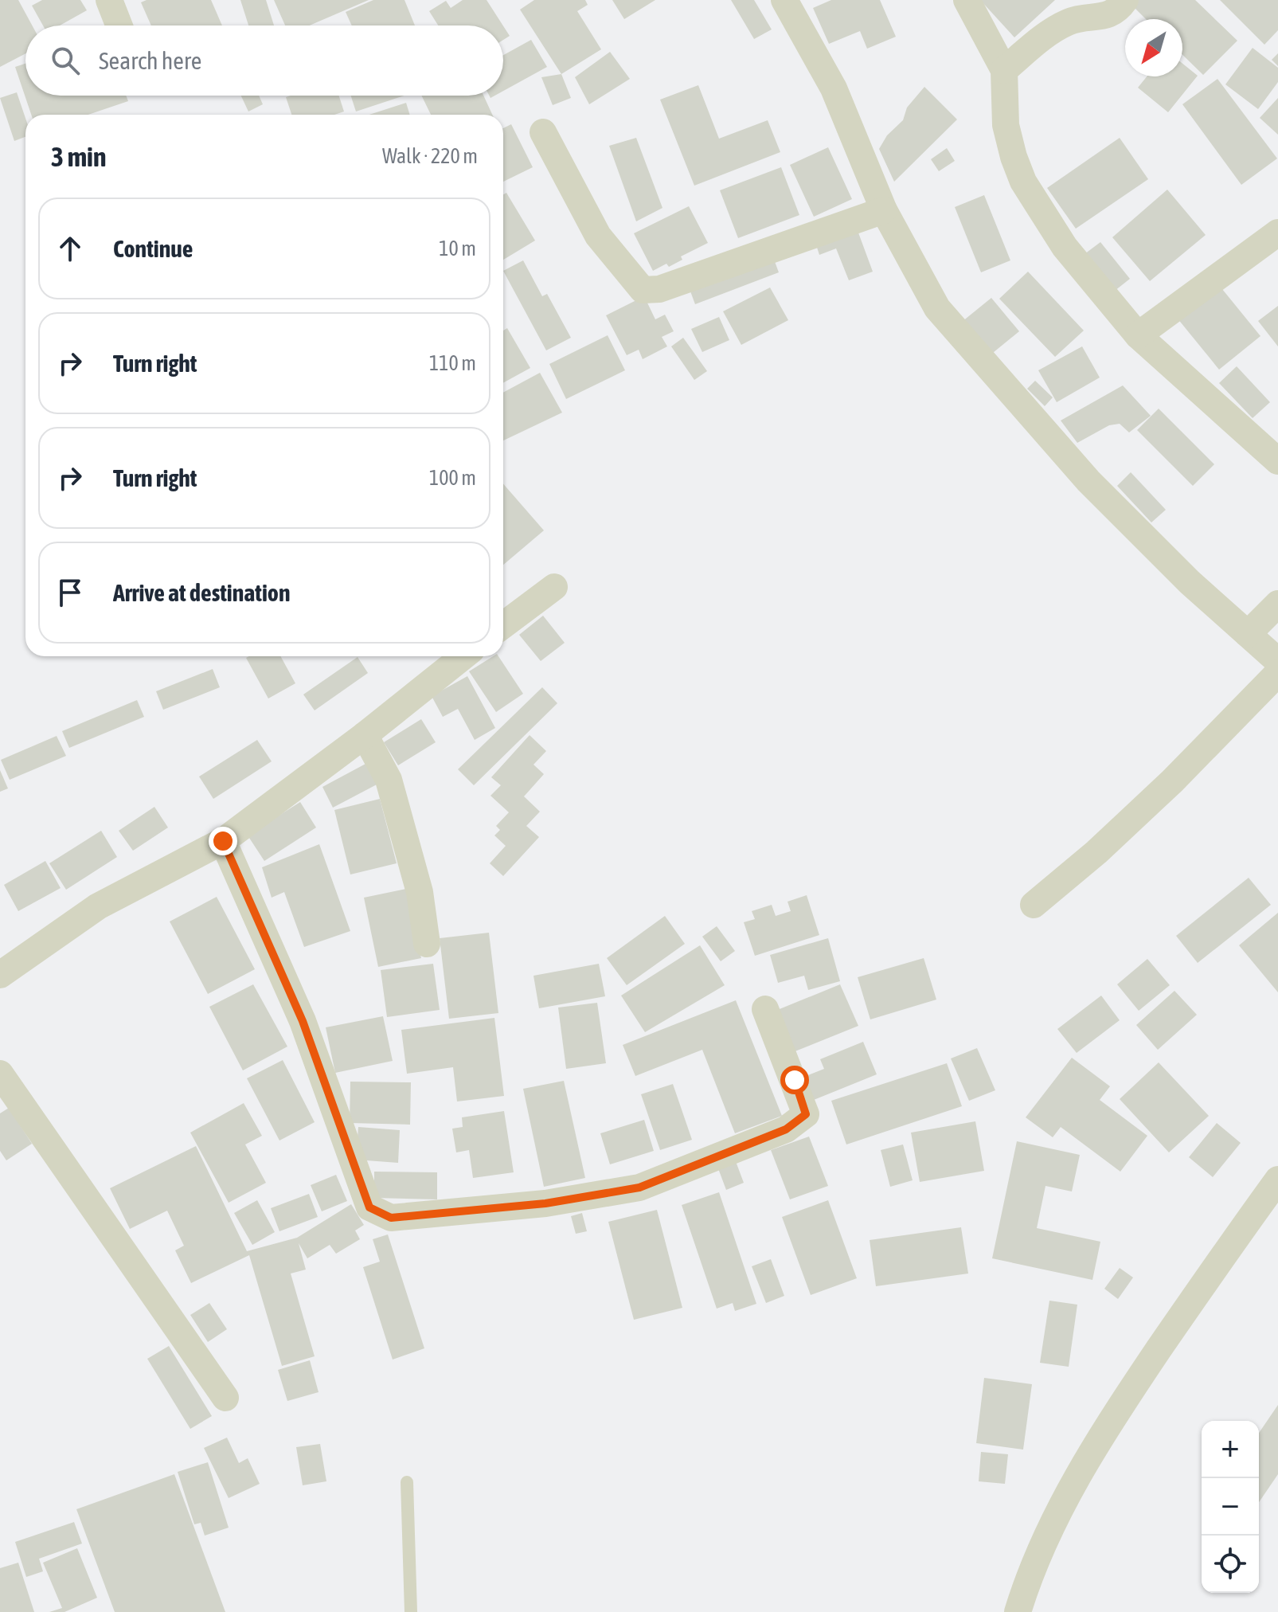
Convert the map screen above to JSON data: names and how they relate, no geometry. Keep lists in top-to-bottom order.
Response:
{
  "north": "bottom left",
  "page": {
    "search": "Search here",
    "heading": ["3 min", "Walk · 220 m"],
    "list": [
      ["Continue", "10 m"],
      ["Turn right", "110 m"],
      ["Turn right", "100 m"],
      "Arrive at destination"
    ],
    "map_buttons": ["+", "−"]
  }
}
